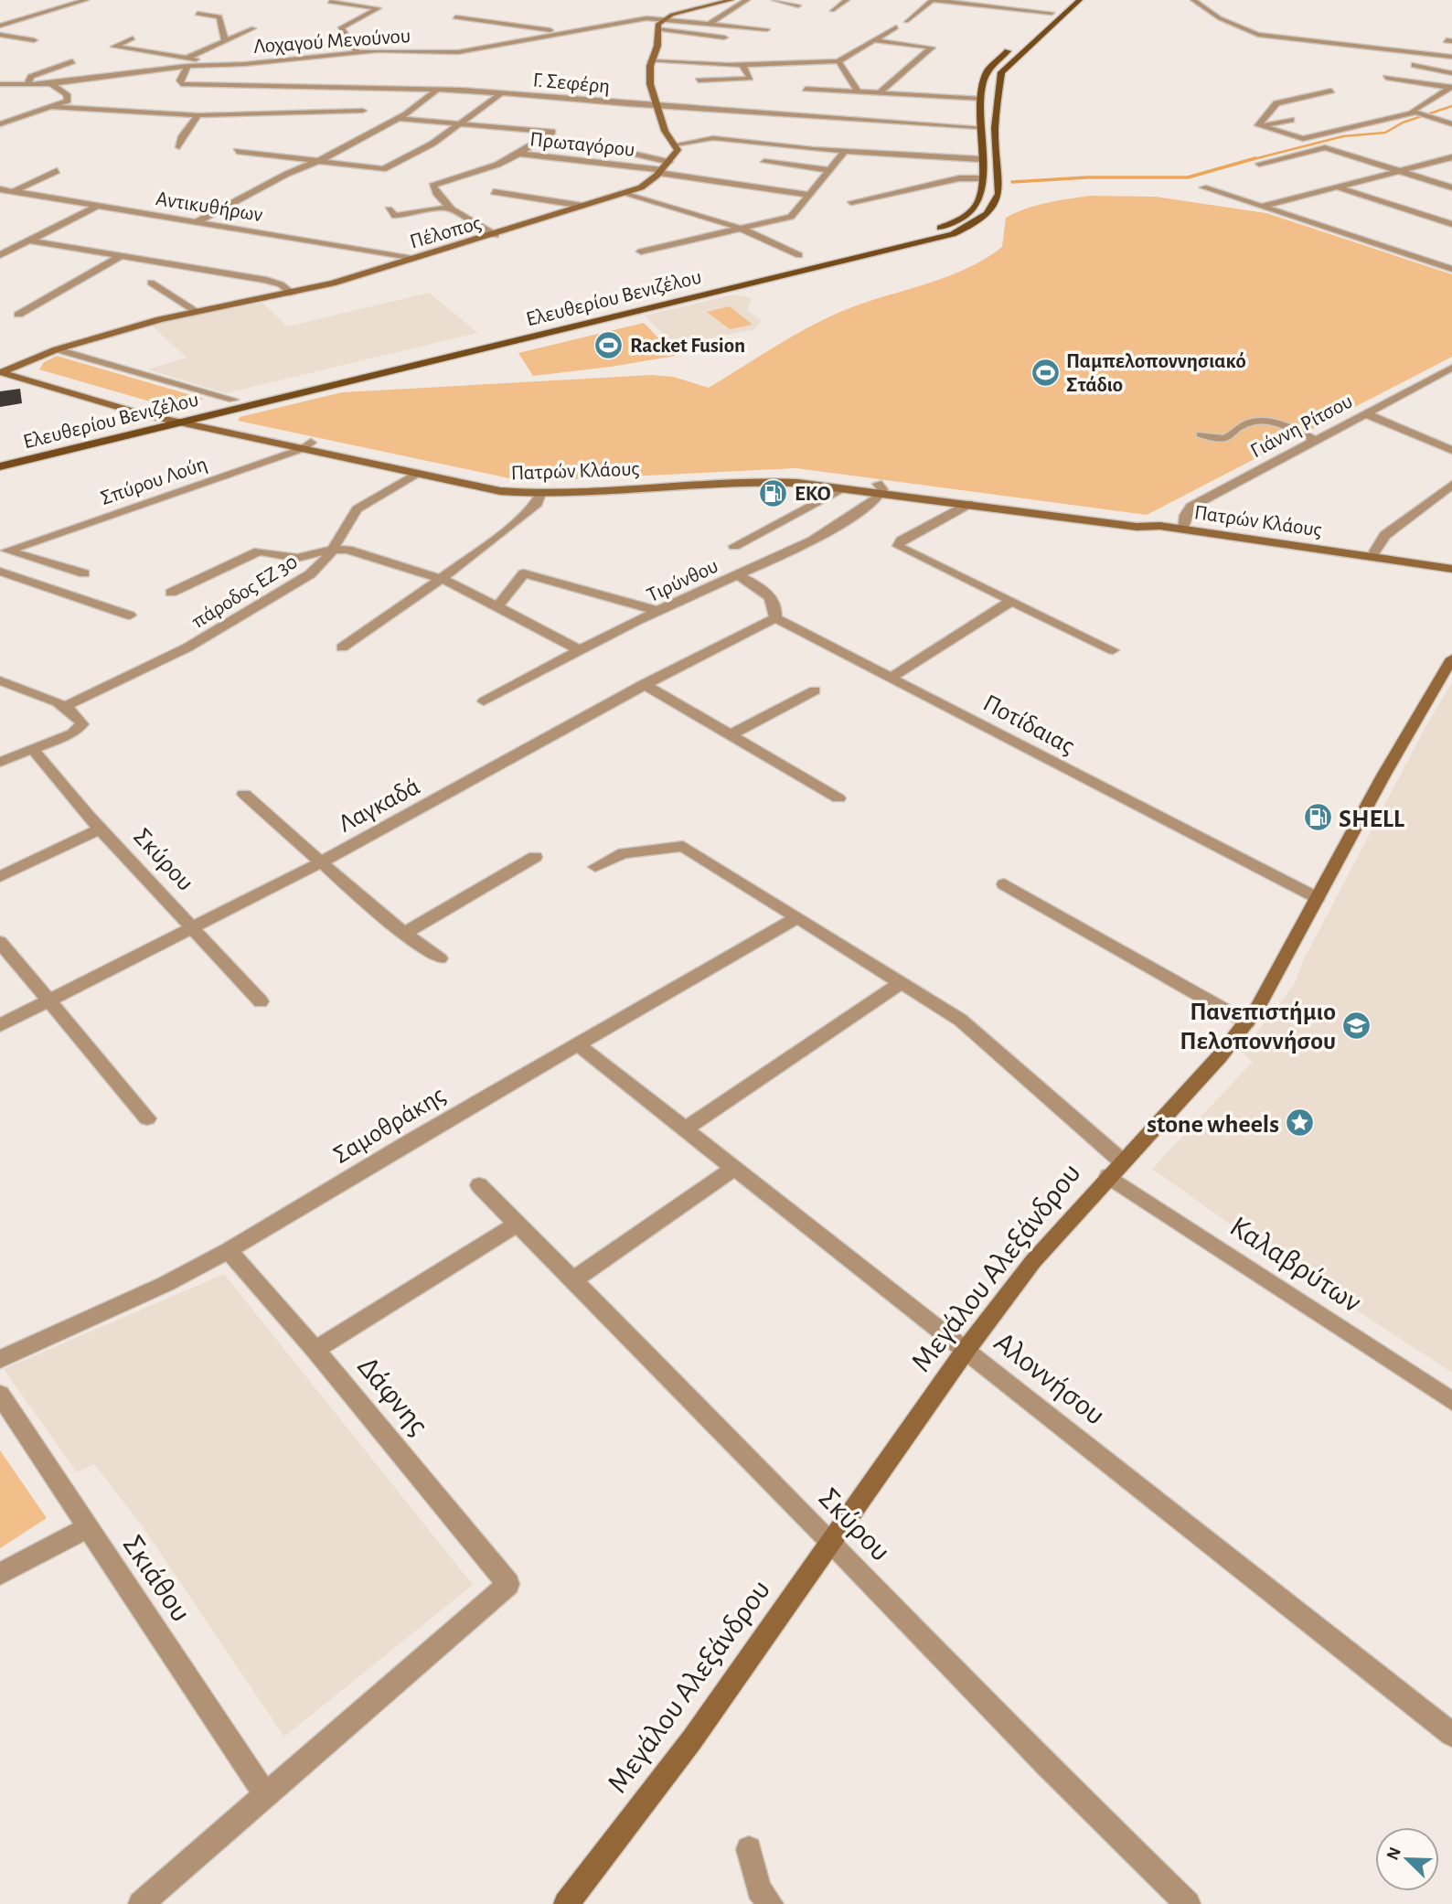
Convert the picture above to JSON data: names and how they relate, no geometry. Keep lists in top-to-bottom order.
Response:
{
  "streets": {
    "main road": [
      "Πέλοπος",
      "Ελευθερίου Βενιζέλου",
      "Πατρών Κλάους",
      "Μεγάλου Αλεξάνδρου"
    ],
    "street": [
      "Λοχαγού Μενούνου",
      "Γ. Σεφέρη",
      "Πρωταγόρου",
      "Αντικυθήρων",
      "Γιάννη Ρίτσου",
      "Σπύρου Λούη",
      "Τιρύνθου",
      "πάροδος ΕΖ 30",
      "Ποτίδαιας",
      "Λαγκαδά",
      "Σκύρου",
      "Σαμοθράκης",
      "Καλαβρύτων",
      "Αλοννήσου",
      "Δάφνης",
      "Σκιάθου"
    ]
  },
  "crossings": [
    ["Λοχαγού Μενούνου", "Γ. Σεφέρη"],
    ["Γ. Σεφέρη", "Ελευθερίου Βενιζέλου"],
    ["Πρωταγόρου", "Πέλοπος"],
    ["Αντικυθήρων", "Πέλοπος"],
    ["Πέλοπος", "Πατρών Κλάους"],
    ["Ελευθερίου Βενιζέλου", "Πατρών Κλάους"],
    ["Γιάννη Ρίτσου", "Πατρών Κλάους"],
    ["Πατρών Κλάους", "Σπύρου Λούη"],
    ["Πατρών Κλάους", "Τιρύνθου"],
    ["Πατρών Κλάους", "πάροδος ΕΖ 30"],
    ["Ποτίδαιας", "Λαγκαδά"],
    ["Ποτίδαιας", "Μεγάλου Αλεξάνδρου"],
    ["Λαγκαδά", "Σκύρου"],
    ["Σκύρου", "Μεγάλου Αλεξάνδρου"],
    ["Σαμοθράκης", "Καλαβρύτων"],
    ["Σαμοθράκης", "Αλοννήσου"],
    ["Σαμοθράκης", "Δάφνης"],
    ["Καλαβρύτων", "Μεγάλου Αλεξάνδρου"],
    ["Μεγάλου Αλεξάνδρου", "Αλοννήσου"],
    ["Δάφνης", "Σκιάθου"]
  ],
  "places": {
    "sports": ["Racket Fusion", "Παμπελοποννησιακό Στάδιο"],
    "fuel station": ["EKO", "SHELL"],
    "school or university": ["Πανεπιστήμιο Πελοποννήσου"],
    "place": ["stone wheels"]
  },
  "north": "top left"
}
